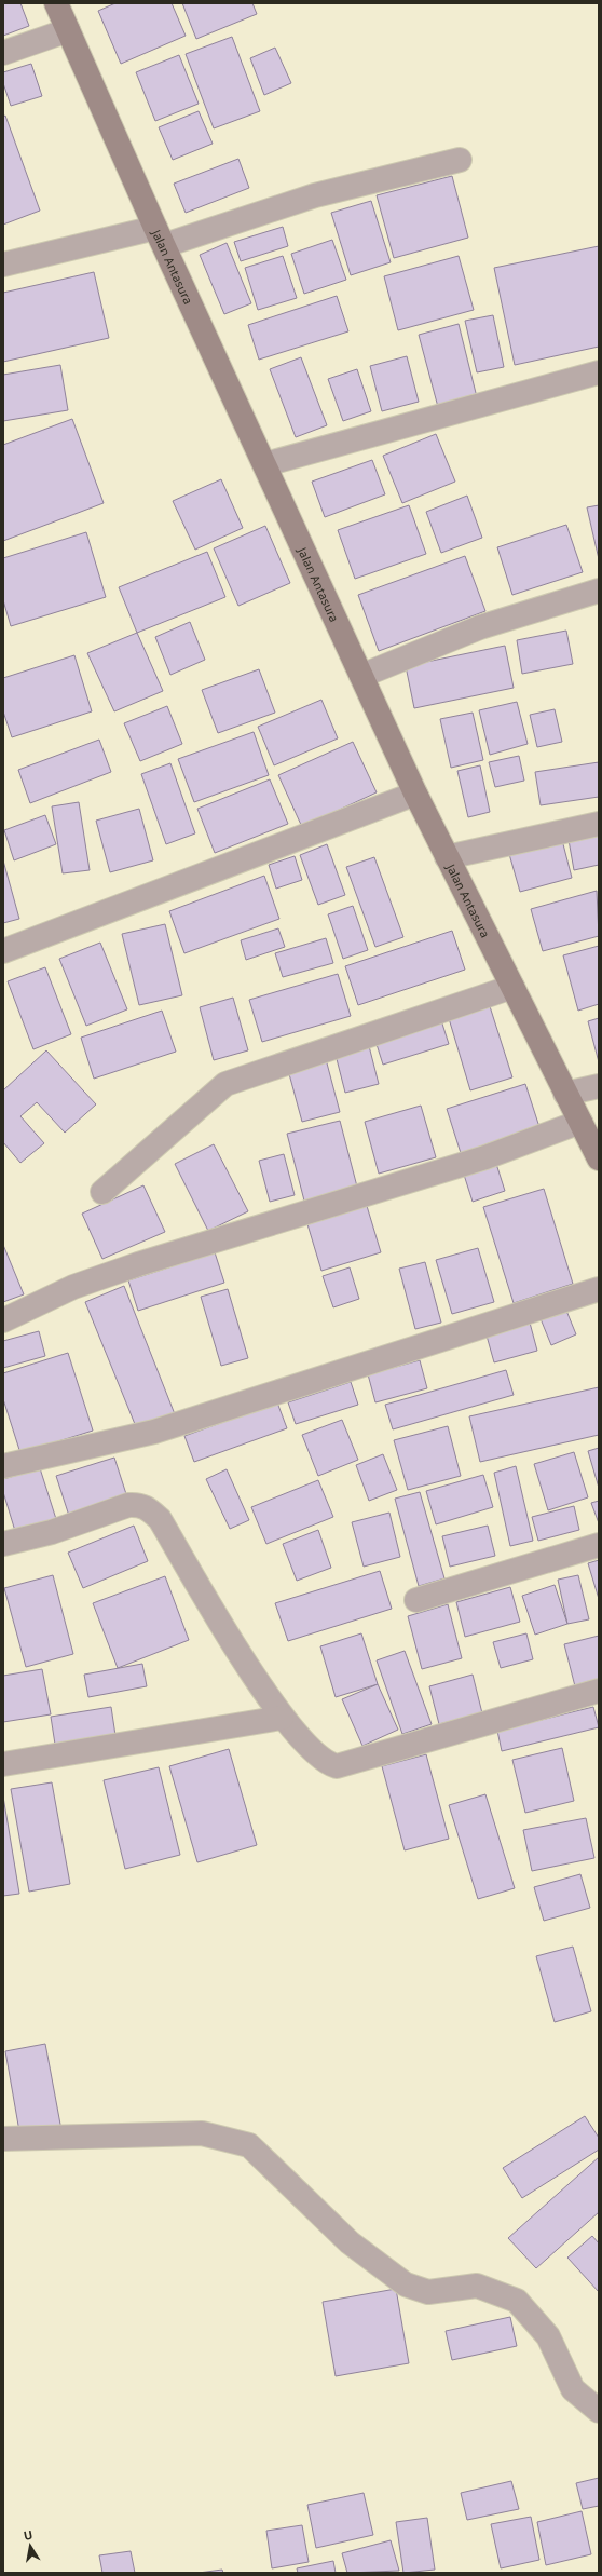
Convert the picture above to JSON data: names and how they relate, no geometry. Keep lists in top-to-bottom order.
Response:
{
  "streets": {
    "main road": ["Jalan Antasura"]
  },
  "north": "top"
}
